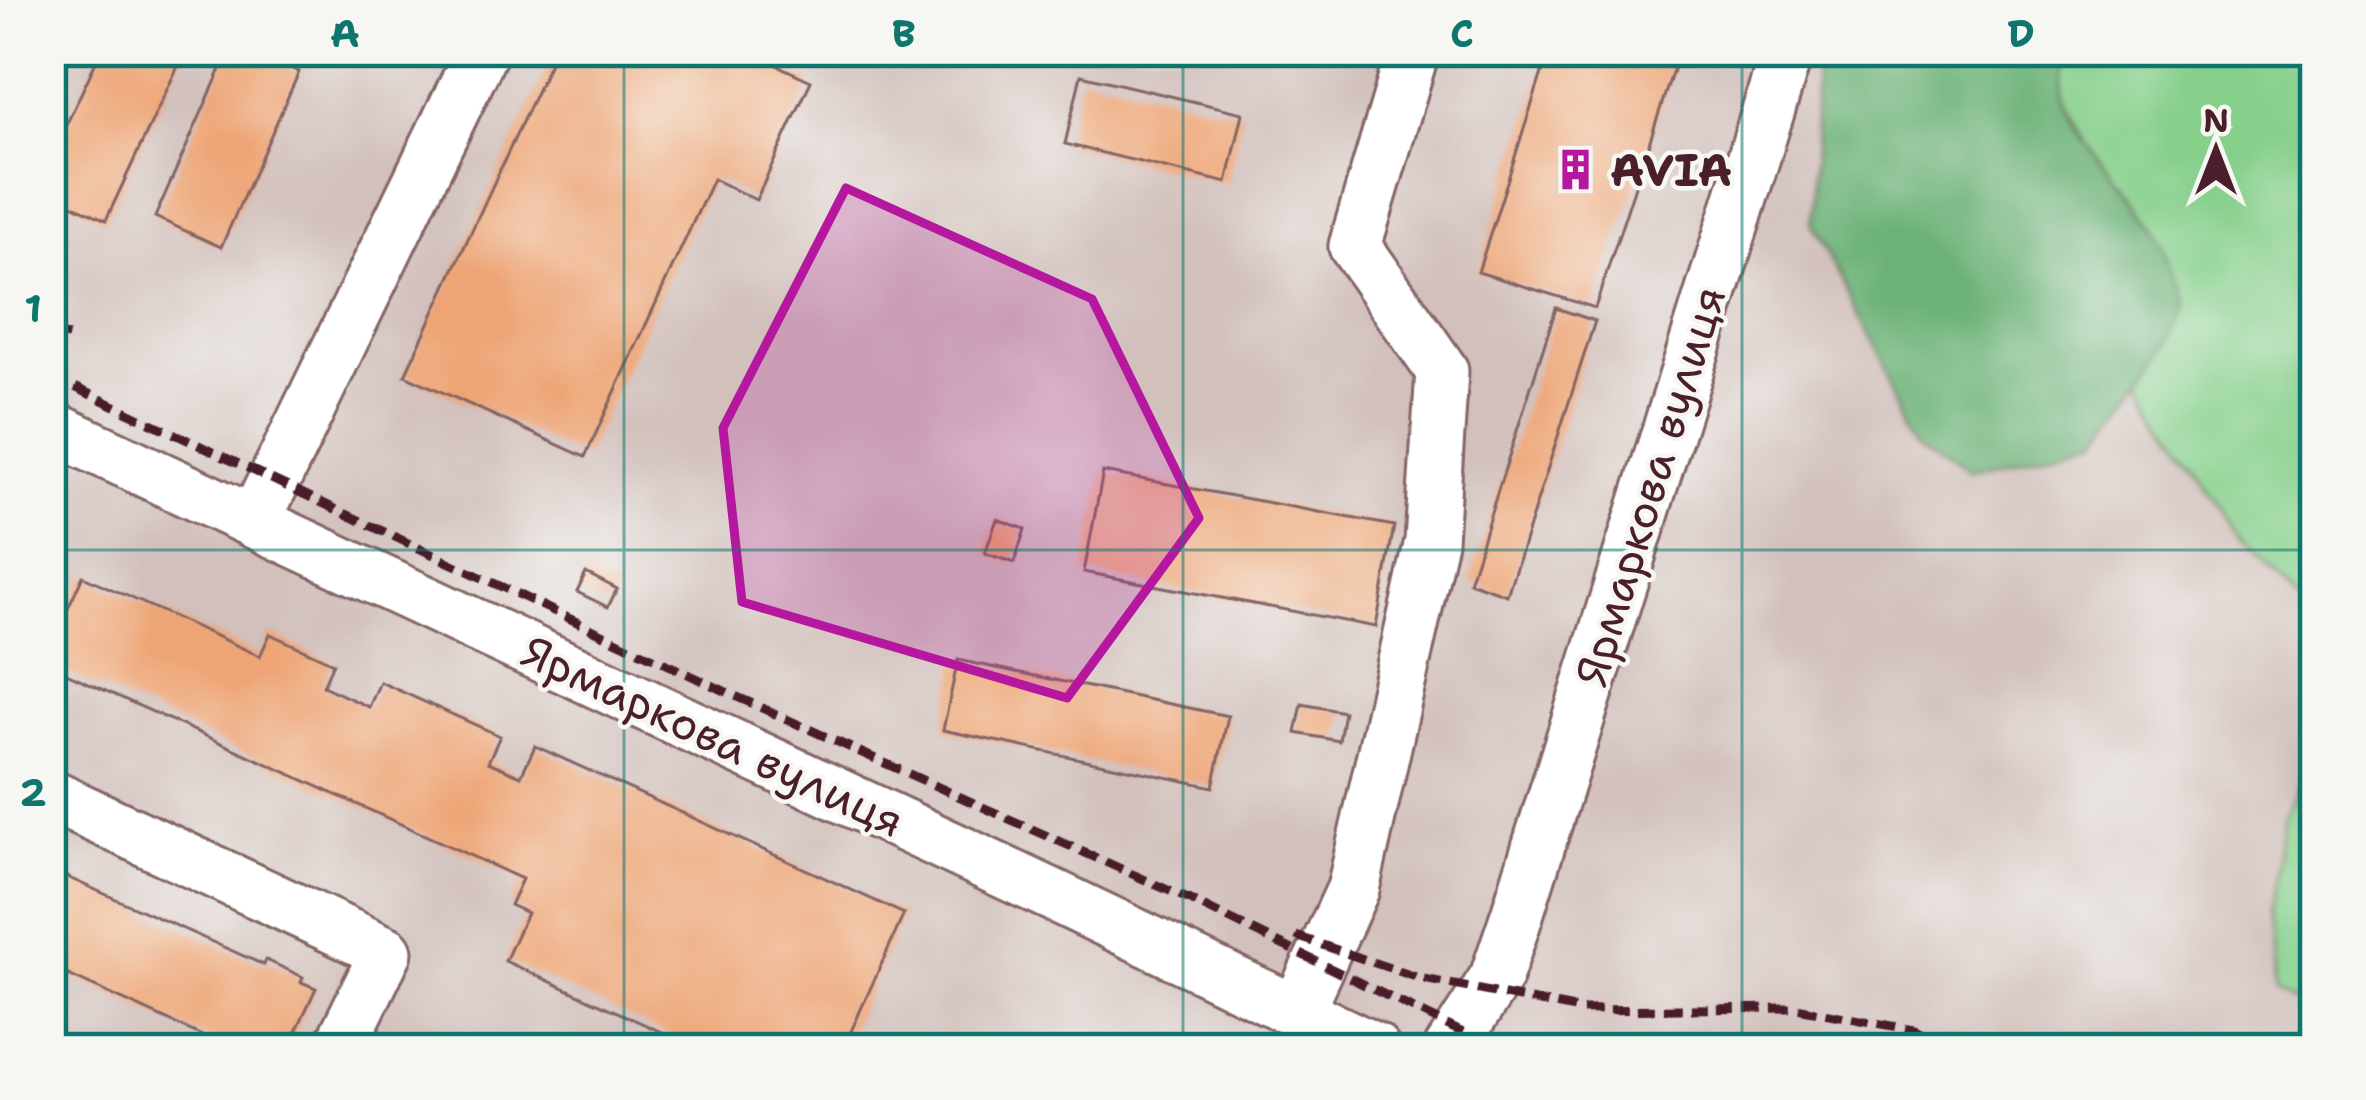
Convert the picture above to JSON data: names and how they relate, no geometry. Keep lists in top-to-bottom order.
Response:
{
  "streets": {
    "street": ["Ярмаркова вулиця"]
  },
  "places": {
    "building": ["AVIA"]
  },
  "north": "top",
  "grid": {
    "columns": [
      "A",
      "B",
      "C",
      "D"
    ],
    "rows": ["1", "2"]
  }
}
